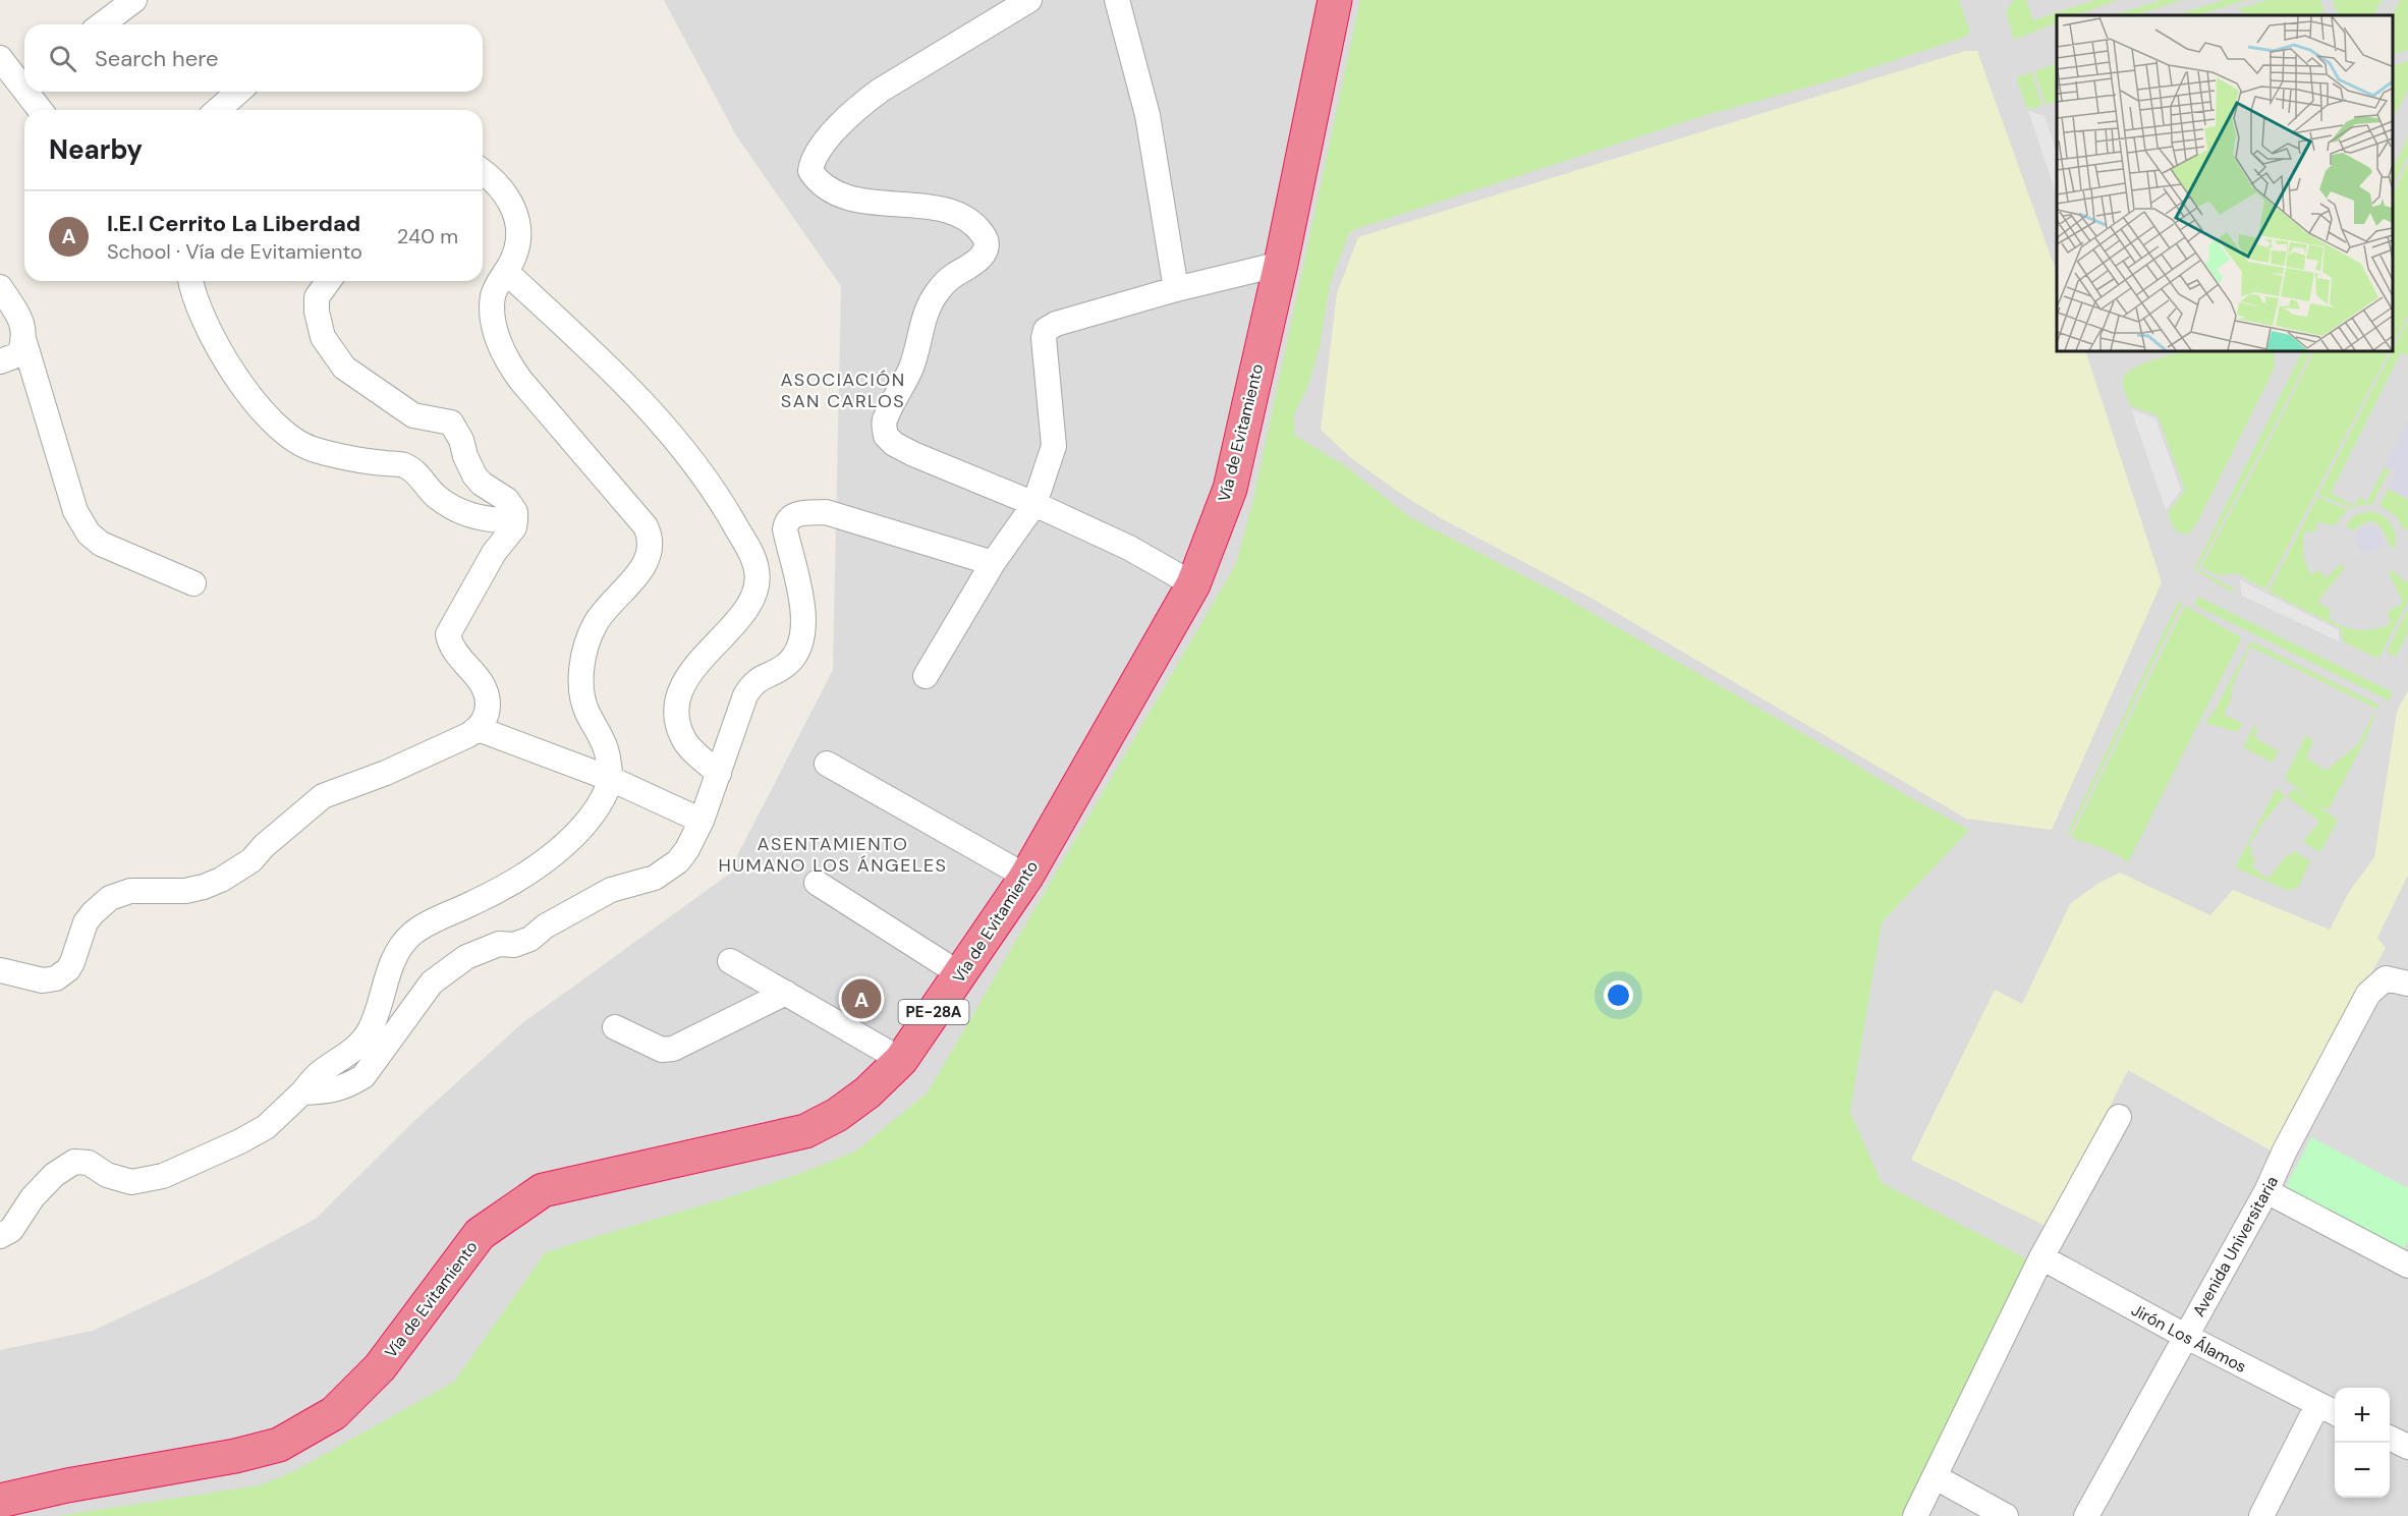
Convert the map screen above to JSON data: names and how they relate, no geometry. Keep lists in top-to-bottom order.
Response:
{
  "streets": {
    "highway": ["Vía de Evitamiento", "PE-28A"],
    "street": ["Avenida Universitaria", "Jirón Los Álamos"]
  },
  "crossings": [
    ["Avenida Universitaria", "Jirón Los Álamos"]
  ],
  "districts": ["ASOCIACIÓN SAN CARLOS", "ASENTAMIENTO HUMANO LOS ÁNGELES"],
  "page": {
    "search": "Search here",
    "heading": "Nearby",
    "list": [
      {
        "mark": "A",
        "name": "I.E.I Cerrito La Liberdad",
        "note": "School · Vía de Evitamiento",
        "value": "240 m"
      }
    ],
    "pins": "A",
    "map_buttons": ["+", "−"]
  }
}
